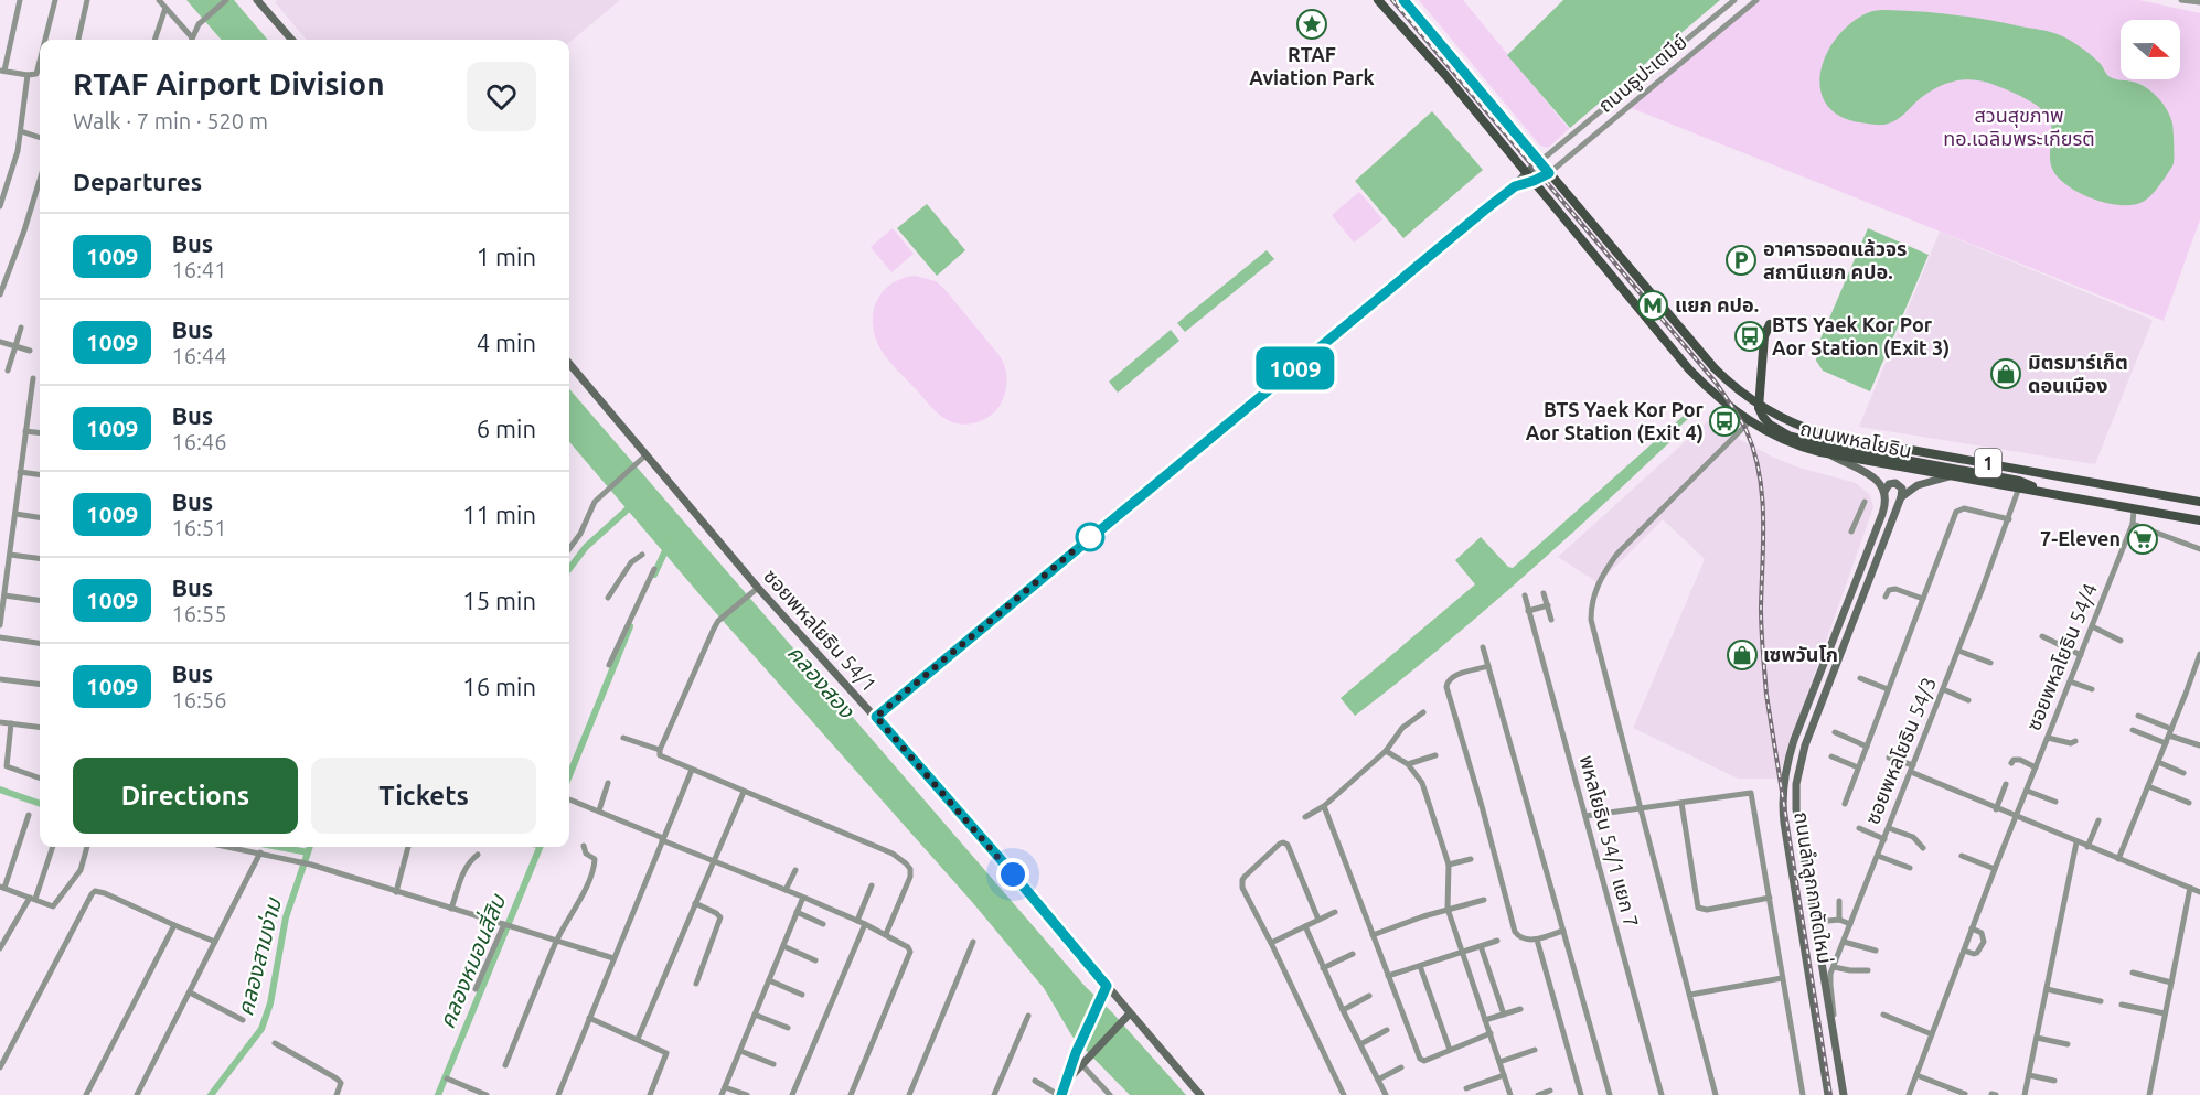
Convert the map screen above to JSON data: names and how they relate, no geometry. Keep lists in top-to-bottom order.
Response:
{
  "streets": {
    "main road": [
      "ถนนพหลโยธิน",
      "1",
      "ซอยพหลโยธิน 54/1",
      "ถนนลำลูกกาตัดใหม่"
    ],
    "street": [
      "ถนนธูปะเตมีย์",
      "ซอยพหลโยธิน 54/4",
      "ซอยพหลโยธิน 54/3",
      "พหลโยธิน 54/1 แยก 7"
    ]
  },
  "crossings": [
    ["ถนนธูปะเตมีย์", "ถนนพหลโยธิน"],
    ["ถนนพหลโยธิน", "ซอยพหลโยธิน 54/4"],
    ["ถนนพหลโยธิน", "ซอยพหลโยธิน 54/3"]
  ],
  "water": ["คลองสอง", "คลองสามง่าม", "คลองหมอนสี่สิบ"],
  "parks": ["สวนสุขภาพ ทอ.เฉลิมพระเกียรติ"],
  "places": {
    "place": ["RTAF Aviation Park"],
    "parking": ["อาคารจอดแล้วจร สถานีแยก คปอ."],
    "metro station": ["แยก คปอ."],
    "bus stop": ["BTS Yaek Kor Por Aor Station (Exit 3)", "BTS Yaek Kor Por Aor Station (Exit 4)"],
    "shop": ["มิตรมาร์เก็ต ดอนเมือง", "เซพวันโก"],
    "supermarket": ["7-Eleven"]
  },
  "lines": ["bus line 1009"],
  "north": "right",
  "page": {
    "on_map": "1009",
    "heading": [
      ["RTAF Airport Division", "Walk · 7 min · 520 m"],
      "Departures"
    ],
    "list": [
      {
        "mark": "1009",
        "name": "Bus",
        "note": "16:41",
        "value": "1 min"
      },
      {
        "mark": "1009",
        "name": "Bus",
        "note": "16:44",
        "value": "4 min"
      },
      {
        "mark": "1009",
        "name": "Bus",
        "note": "16:46",
        "value": "6 min"
      },
      {
        "mark": "1009",
        "name": "Bus",
        "note": "16:51",
        "value": "11 min"
      },
      {
        "mark": "1009",
        "name": "Bus",
        "note": "16:55",
        "value": "15 min"
      },
      {
        "mark": "1009",
        "name": "Bus",
        "note": "16:56",
        "value": "16 min"
      }
    ],
    "buttons": ["Directions", "Tickets"]
  }
}
